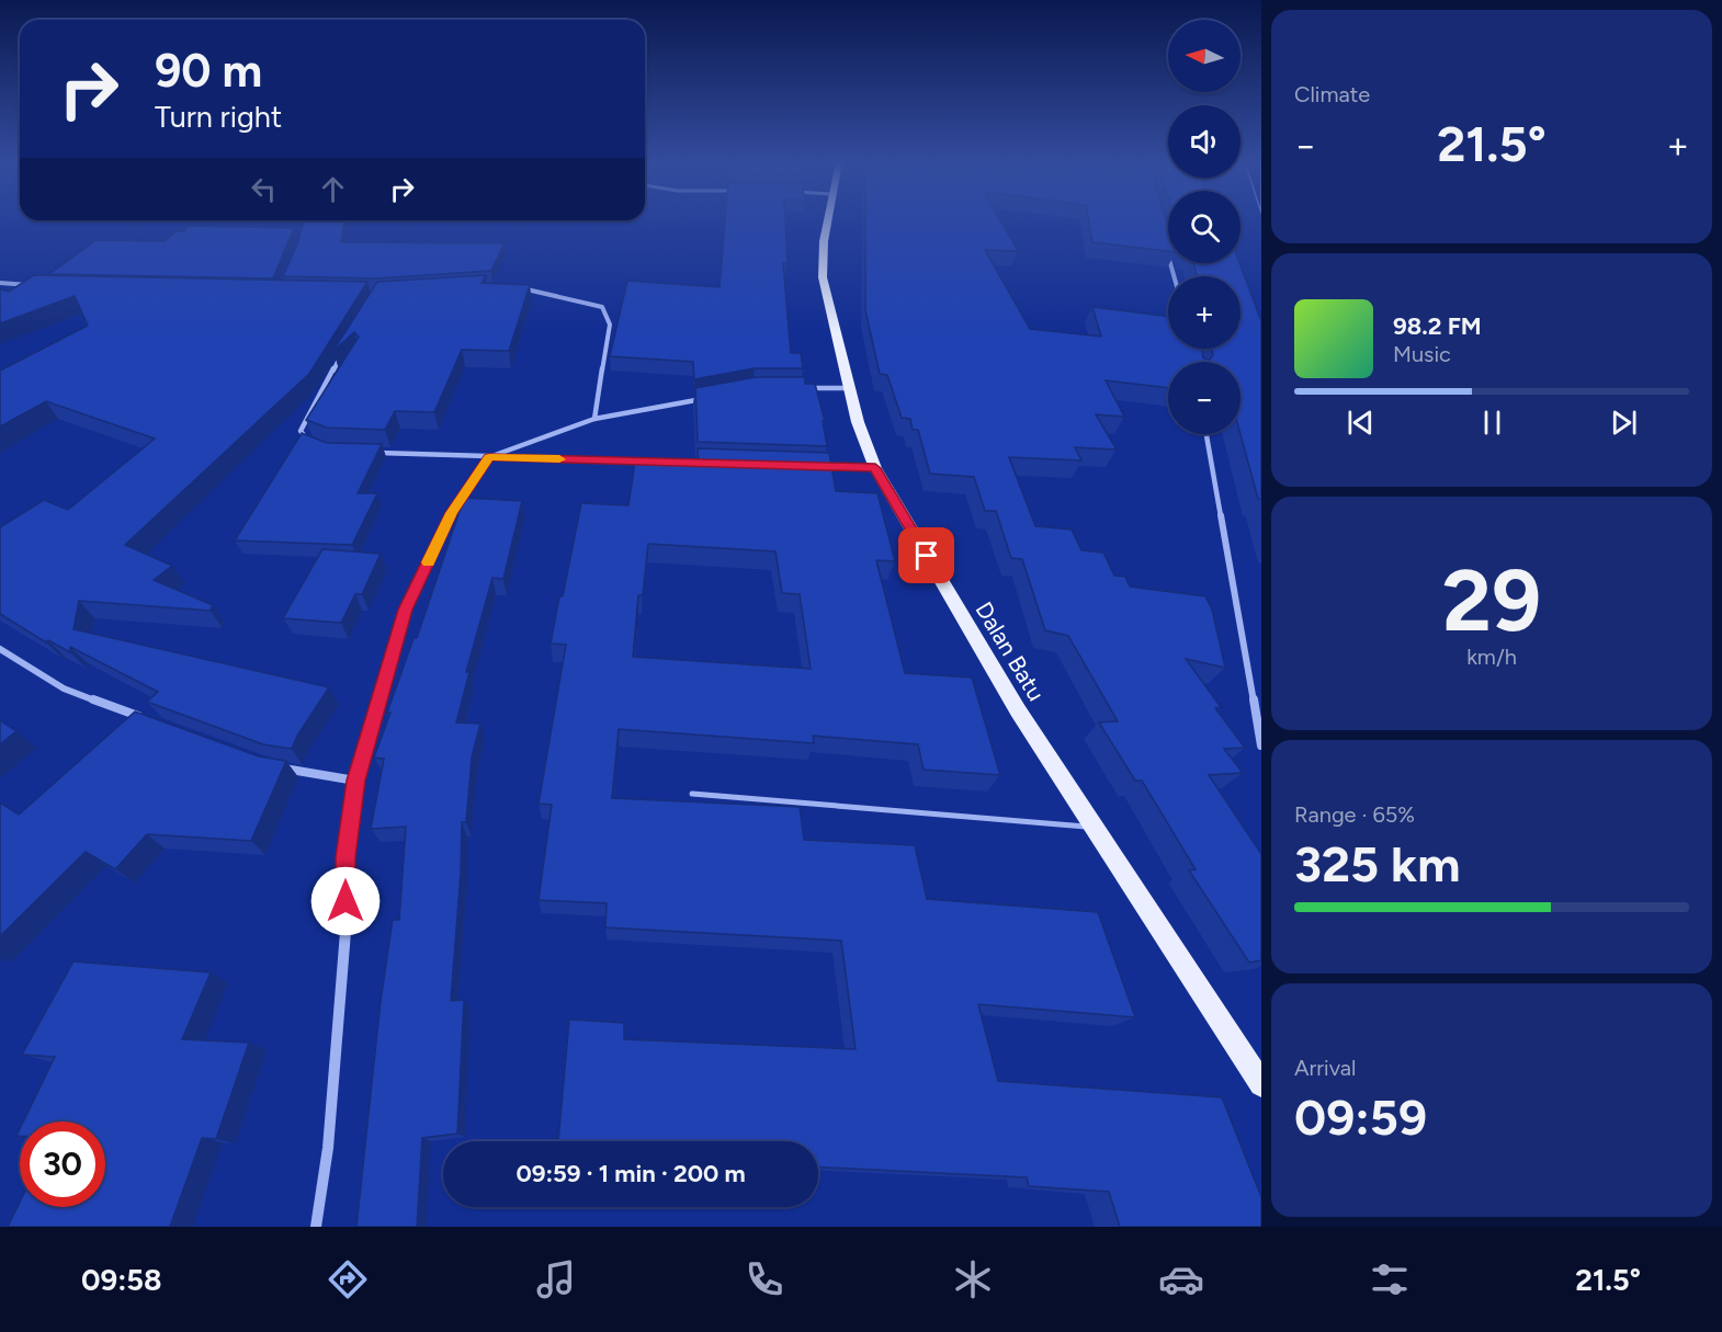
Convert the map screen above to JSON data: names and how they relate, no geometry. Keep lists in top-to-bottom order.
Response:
{
  "streets": {
    "main road": ["Dalan Batu"]
  },
  "north": "left",
  "page": {
    "tile": [
      "Climate",
      ["29", "km/h"],
      ["Range · 65%", "325 km"],
      ["Arrival", "09:59"]
    ],
    "map_buttons": ["+", "−"],
    "turn": ["90 m", "Turn right"],
    "heat": ["−", "21.5°", "+"],
    "song": ["98.2 FM", "Music"],
    "limit": "30",
    "trip": "09:59 · 1 min · 200 m",
    "tabs": ["09:58", "21.5°"]
  }
}
